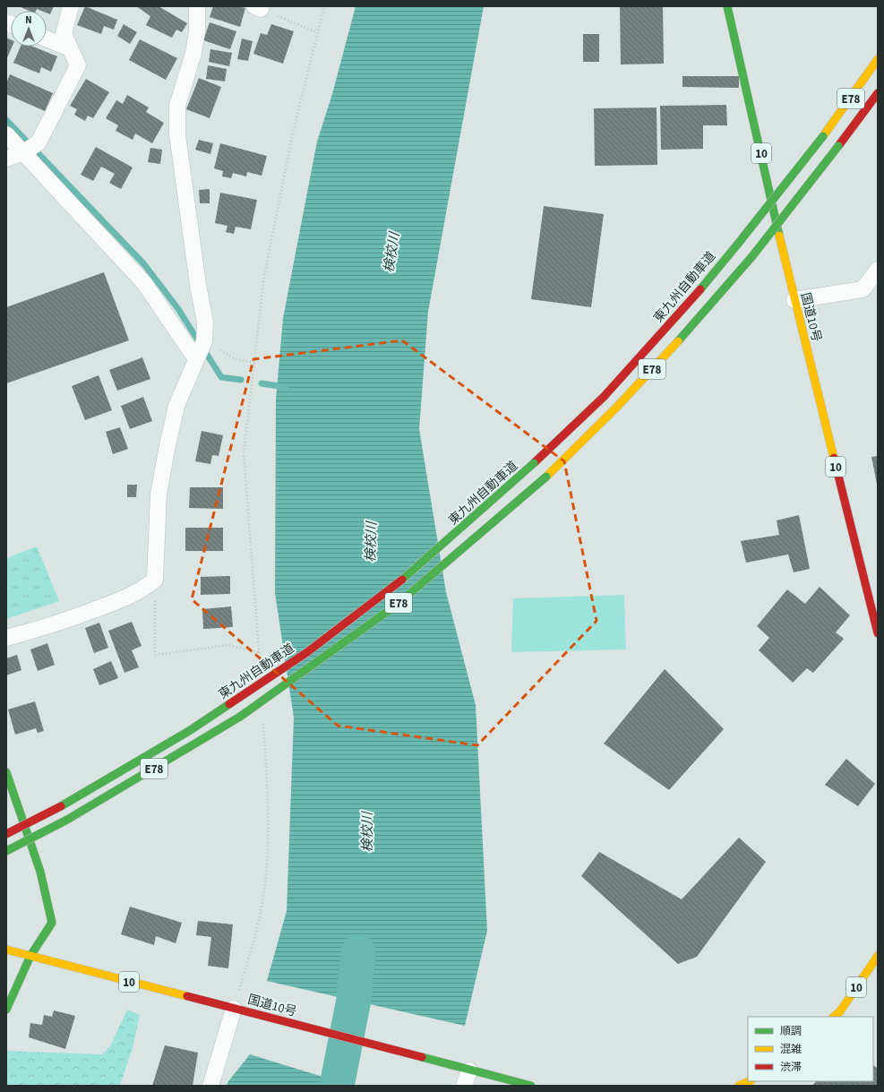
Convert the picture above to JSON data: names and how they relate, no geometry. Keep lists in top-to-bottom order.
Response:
{
  "streets": {
    "main road": [
      "E78",
      "10",
      "東九州自動車道",
      "国道10号"
    ]
  },
  "water": ["検校川"],
  "legend": ["順調", "混雑", "渋滞"],
  "north": "top"
}
